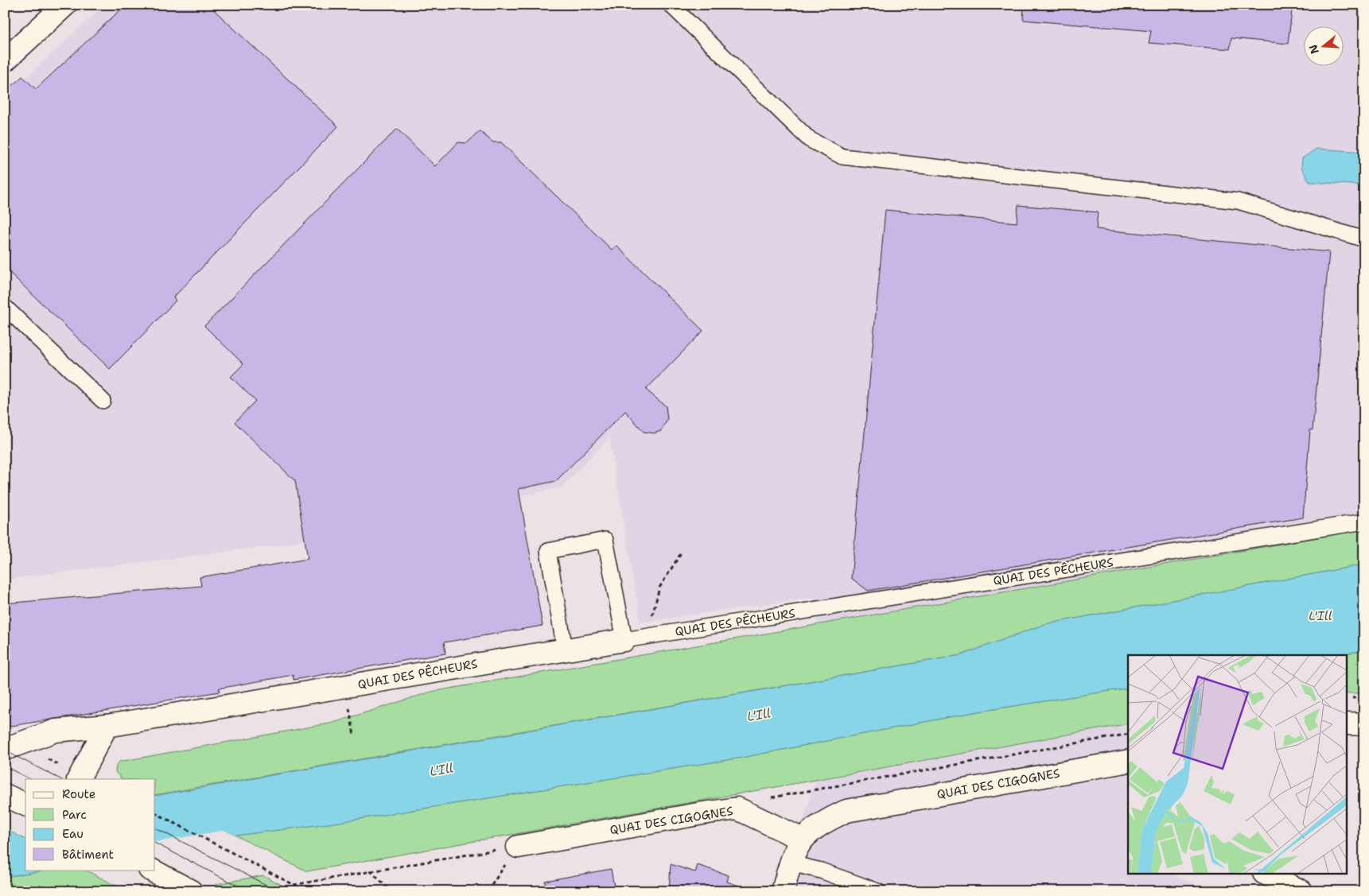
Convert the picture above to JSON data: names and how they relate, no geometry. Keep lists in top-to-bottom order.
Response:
{
  "streets": {
    "street": ["QUAI DES PÊCHEURS", "QUAI DES CIGOGNES"]
  },
  "water": ["L'Ill"],
  "legend": [
    "Route",
    "Parc",
    "Eau",
    "Bâtiment"
  ],
  "north": "left"
}
